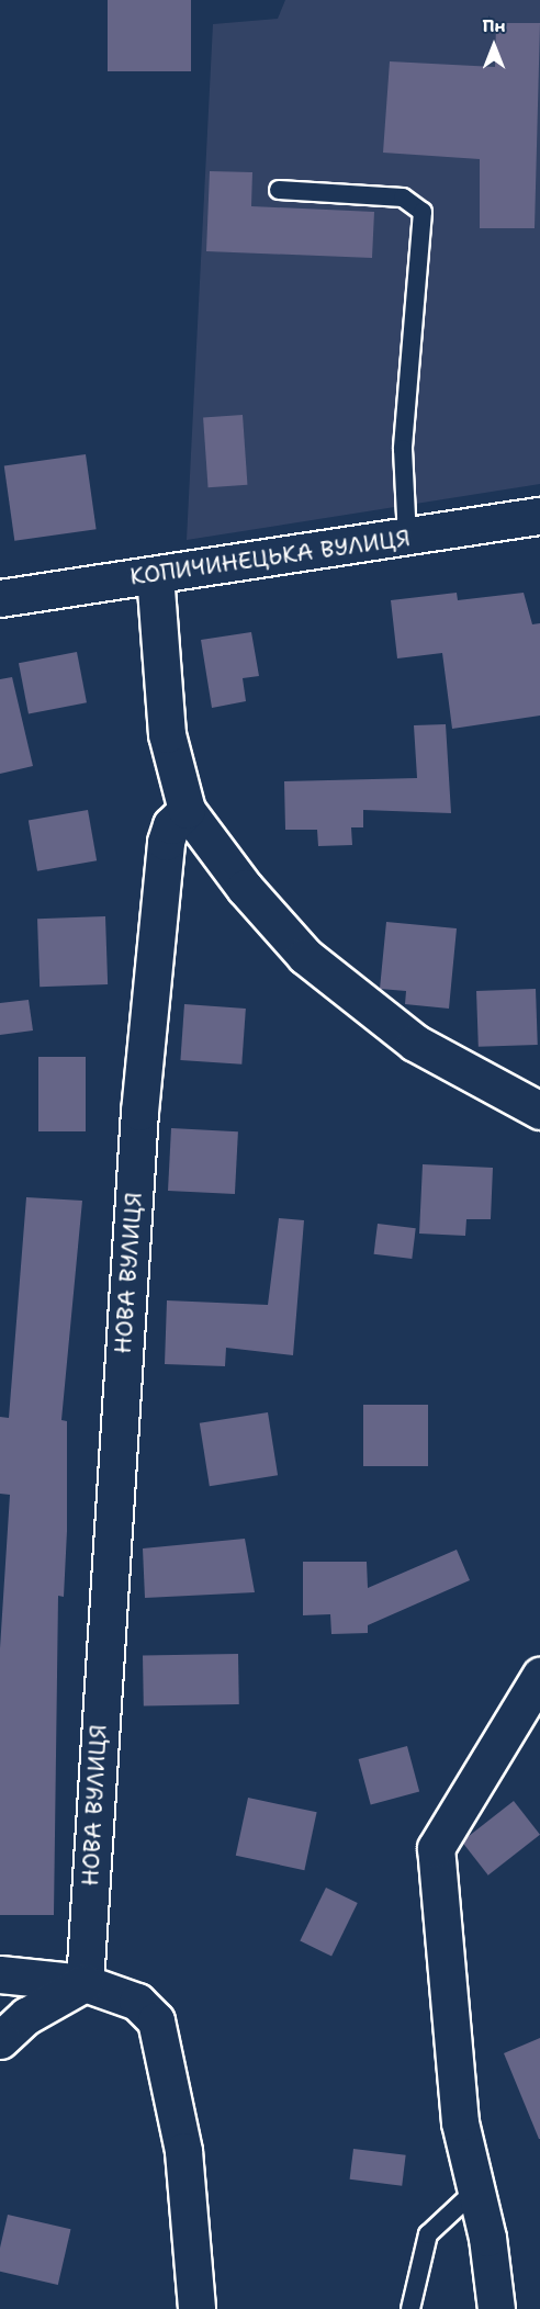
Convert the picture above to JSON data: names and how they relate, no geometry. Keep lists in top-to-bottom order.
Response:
{
  "streets": {
    "street": ["КОПИЧИНЕЦЬКА ВУЛИЦЯ", "НОВА ВУЛИЦЯ"]
  },
  "north": "top"
}
